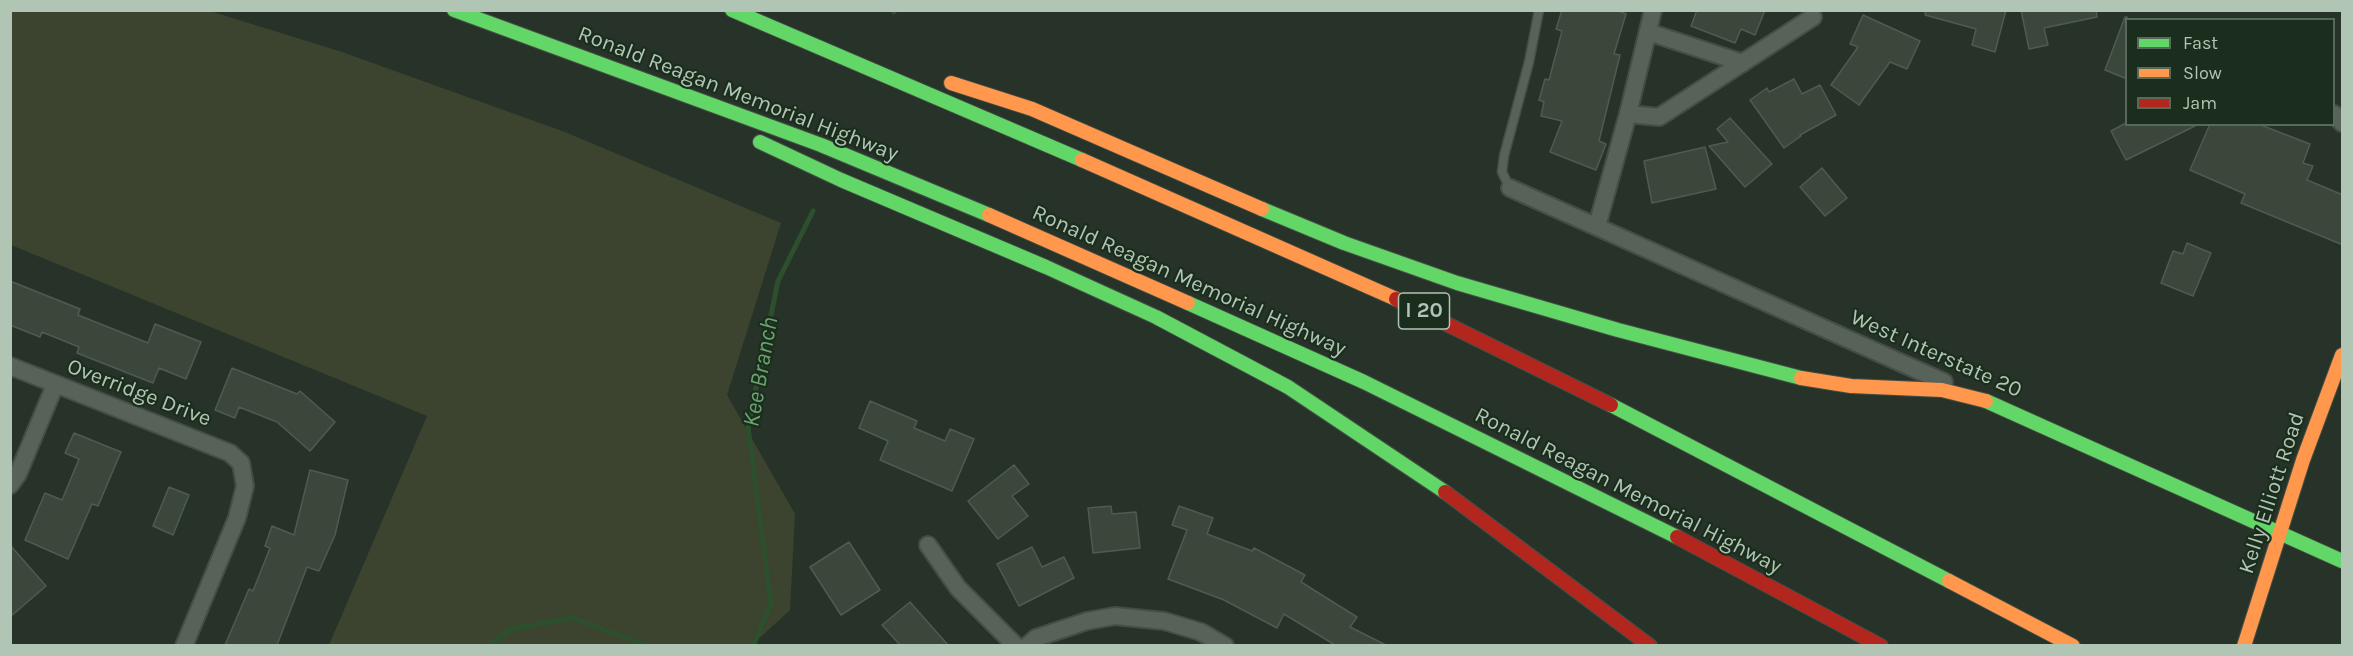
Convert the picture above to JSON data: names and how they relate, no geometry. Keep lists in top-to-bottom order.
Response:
{
  "streets": {
    "main road": [
      "Ronald Reagan Memorial Highway",
      "I 20",
      "West Interstate 20",
      "Kelly Elliott Road"
    ],
    "street": ["Overridge Drive"]
  },
  "crossings": [
    ["West Interstate 20", "Kelly Elliott Road"]
  ],
  "water": ["Kee Branch"],
  "legend": ["Fast", "Slow", "Jam"]
}
